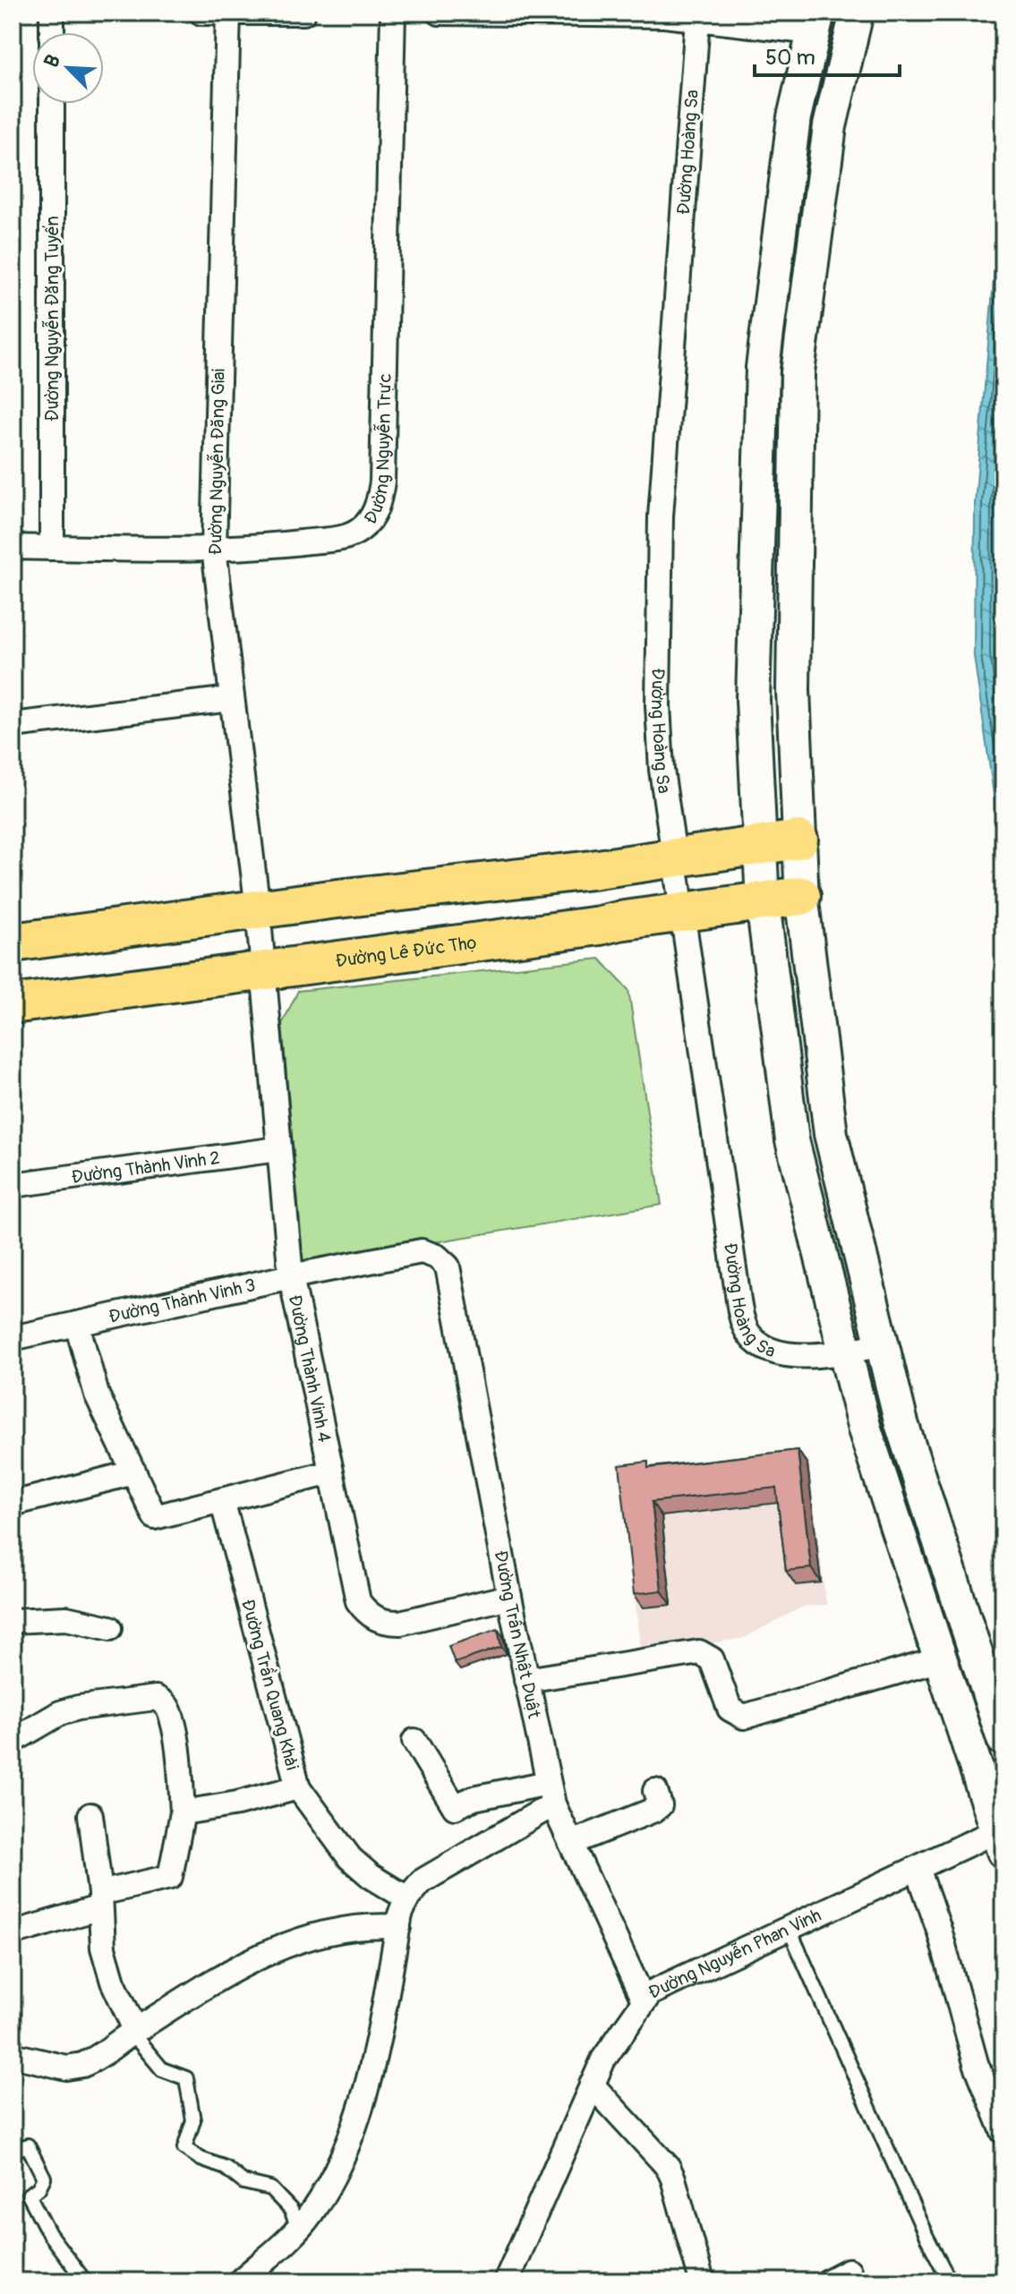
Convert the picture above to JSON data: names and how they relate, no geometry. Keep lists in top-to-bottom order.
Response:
{
  "streets": {
    "main road": ["Đường Lê Đức Thọ"],
    "street": [
      "Đường Hoàng Sa",
      "Đường Nguyễn Đăng Tuyến",
      "Đường Nguyễn Trực",
      "Đường Nguyễn Đăng Giai",
      "Đường Thành Vinh 2",
      "Đường Thành Vinh 3",
      "Đường Thành Vinh 4",
      "Đường Trần Nhật Duật",
      "Đường Trần Quang Khải",
      "Đường Nguyễn Phan Vinh"
    ]
  },
  "crossings": [
    ["Đường Hoàng Sa", "Đường Lê Đức Thọ"],
    ["Đường Nguyễn Đăng Tuyến", "Đường Nguyễn Trực"],
    ["Đường Nguyễn Trực", "Đường Nguyễn Đăng Giai"],
    ["Đường Nguyễn Đăng Giai", "Đường Lê Đức Thọ"],
    ["Đường Nguyễn Đăng Giai", "Đường Thành Vinh 4"],
    ["Đường Lê Đức Thọ", "Đường Thành Vinh 4"],
    ["Đường Thành Vinh 2", "Đường Thành Vinh 4"],
    ["Đường Thành Vinh 3", "Đường Thành Vinh 4"],
    ["Đường Thành Vinh 3", "Đường Trần Nhật Duật"],
    ["Đường Thành Vinh 4", "Đường Trần Nhật Duật"],
    ["Đường Trần Nhật Duật", "Đường Nguyễn Phan Vinh"]
  ],
  "scale_bar": "50 m",
  "north": "top left"
}
